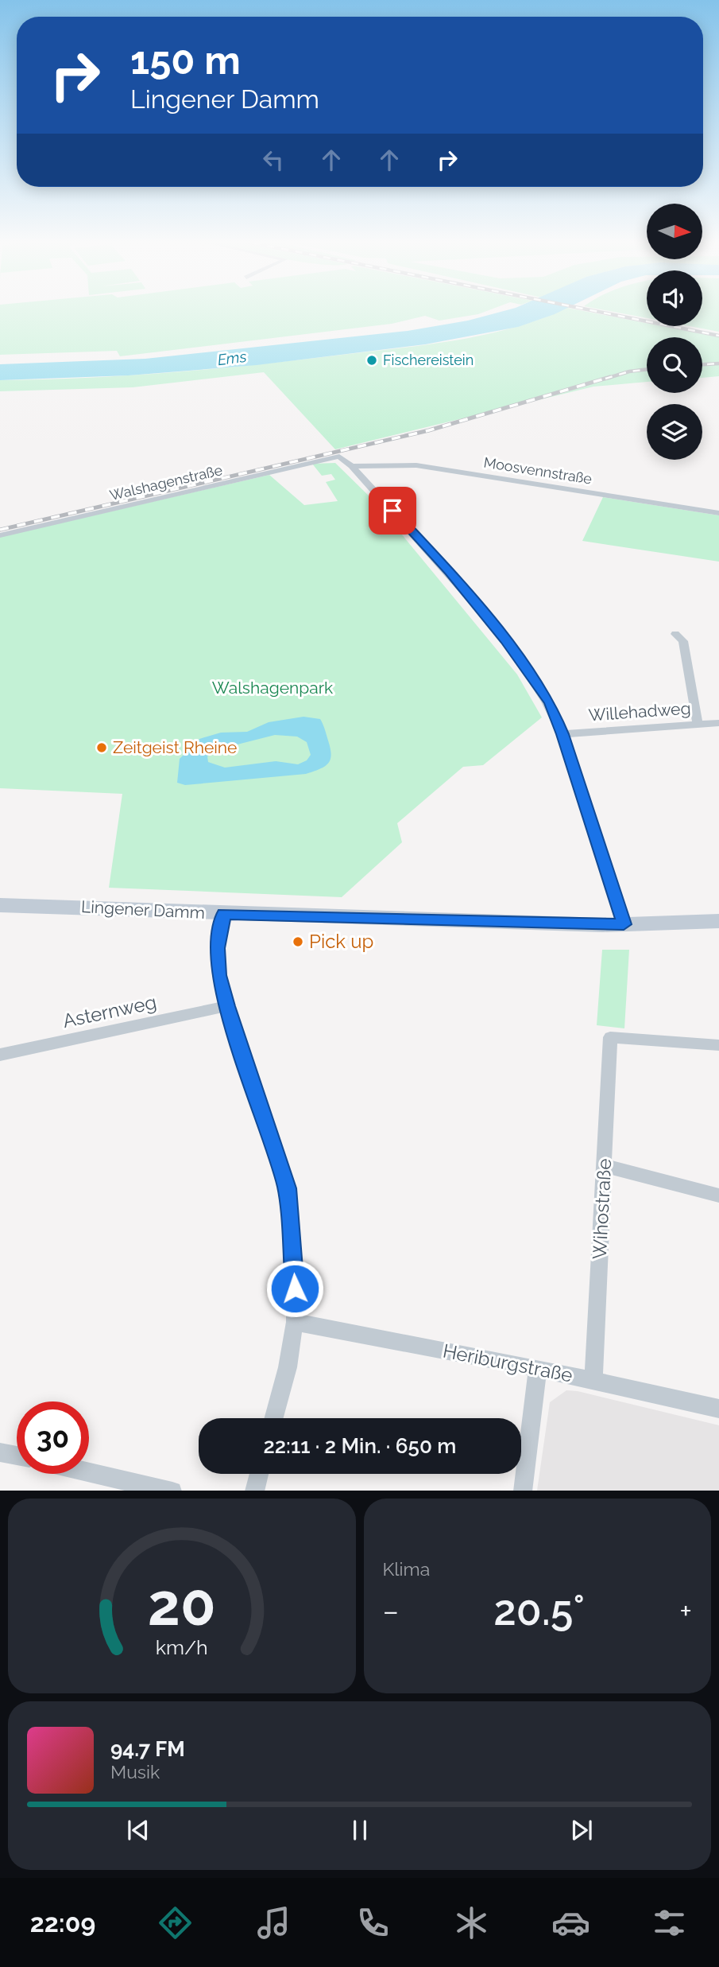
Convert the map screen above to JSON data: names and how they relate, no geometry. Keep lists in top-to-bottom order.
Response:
{
  "streets": {
    "main road": ["Lingener Damm"],
    "street": [
      "Moosvennstraße",
      "Walshagenstraße",
      "Willehadweg",
      "Asternweg",
      "Wihostraße",
      "Heriburgstraße"
    ]
  },
  "crossings": [
    ["Moosvennstraße", "Walshagenstraße"],
    ["Wihostraße", "Heriburgstraße"]
  ],
  "water": ["Ems"],
  "parks": ["Walshagenpark"],
  "places": ["Fischereistein", "Zeitgeist Rheine", "Pick up"],
  "north": "right",
  "page": {
    "turn": ["150 m", "Lingener Damm"],
    "limit": "30",
    "trip": "22:11 · 2 Min. · 650 m",
    "tile": "Klima",
    "heat": ["−", "20.5°", "+"],
    "song": ["94.7 FM", "Musik"],
    "tabs": "22:09",
    "gauge": ["20", "km/h"]
  }
}
